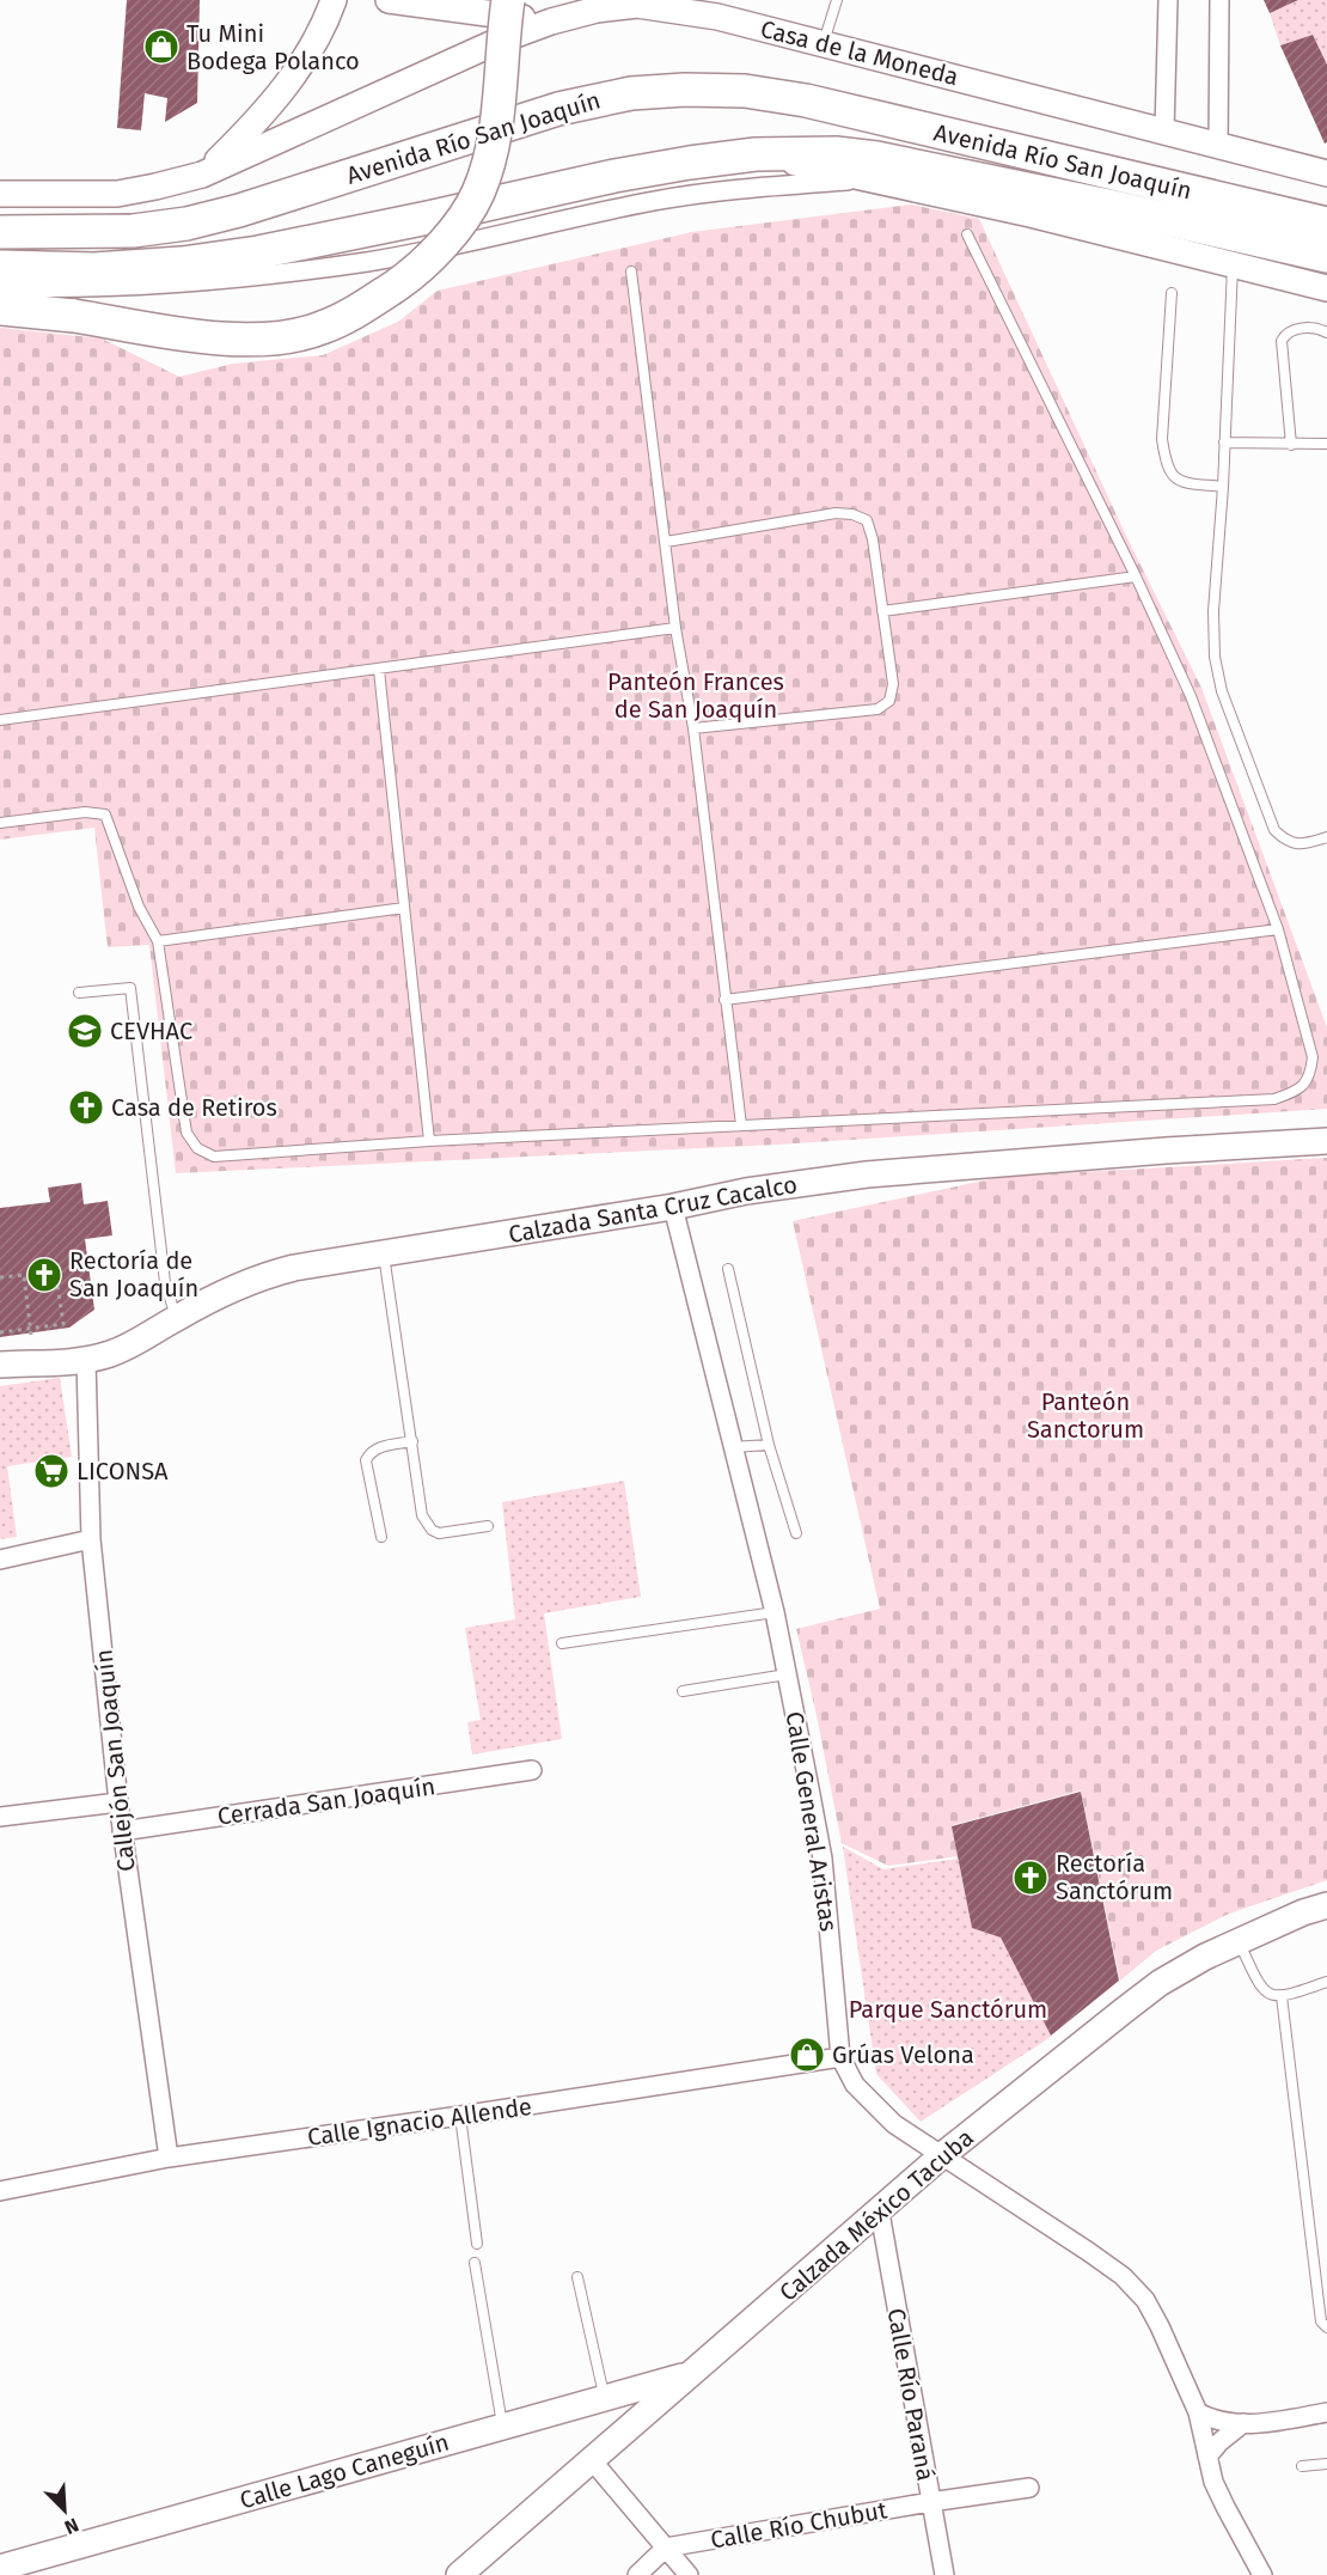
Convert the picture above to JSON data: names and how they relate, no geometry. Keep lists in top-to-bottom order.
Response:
{
  "streets": {
    "highway": ["Avenida Río San Joaquín"],
    "main road": [
      "Casa de la Moneda",
      "Calzada Santa Cruz Cacalco",
      "Calzada México Tacuba",
      "Calle Lago Caneguín"
    ],
    "street": [
      "Callejón San Joaquín",
      "Cerrada San Joaquín",
      "Calle General Aristas",
      "Calle Ignacio Allende",
      "Calle Río Paraná",
      "Calle Río Chubut"
    ]
  },
  "crossings": [
    ["Calzada Santa Cruz Cacalco", "Callejón San Joaquín"],
    ["Calzada Santa Cruz Cacalco", "Calle General Aristas"],
    ["Callejón San Joaquín", "Cerrada San Joaquín"],
    ["Callejón San Joaquín", "Calle Ignacio Allende"],
    ["Calle General Aristas", "Calle Ignacio Allende"],
    ["Calle General Aristas", "Calzada México Tacuba"],
    ["Calzada México Tacuba", "Calle Río Paraná"],
    ["Calzada México Tacuba", "Calle Lago Caneguín"],
    ["Calle Río Paraná", "Calle Río Chubut"]
  ],
  "parks": ["Panteón Frances de San Joaquín", "Panteón Sanctorum", "Parque Sanctórum"],
  "places": {
    "shop": ["Tu Mini Bodega Polanco", "Grúas Velona"],
    "school or university": ["CEVHAC"],
    "church": ["Casa de Retiros", "Rectoría de San Joaquín", "Rectoría Sanctórum"],
    "supermarket": ["LICONSA"]
  },
  "north": "bottom right"
}
